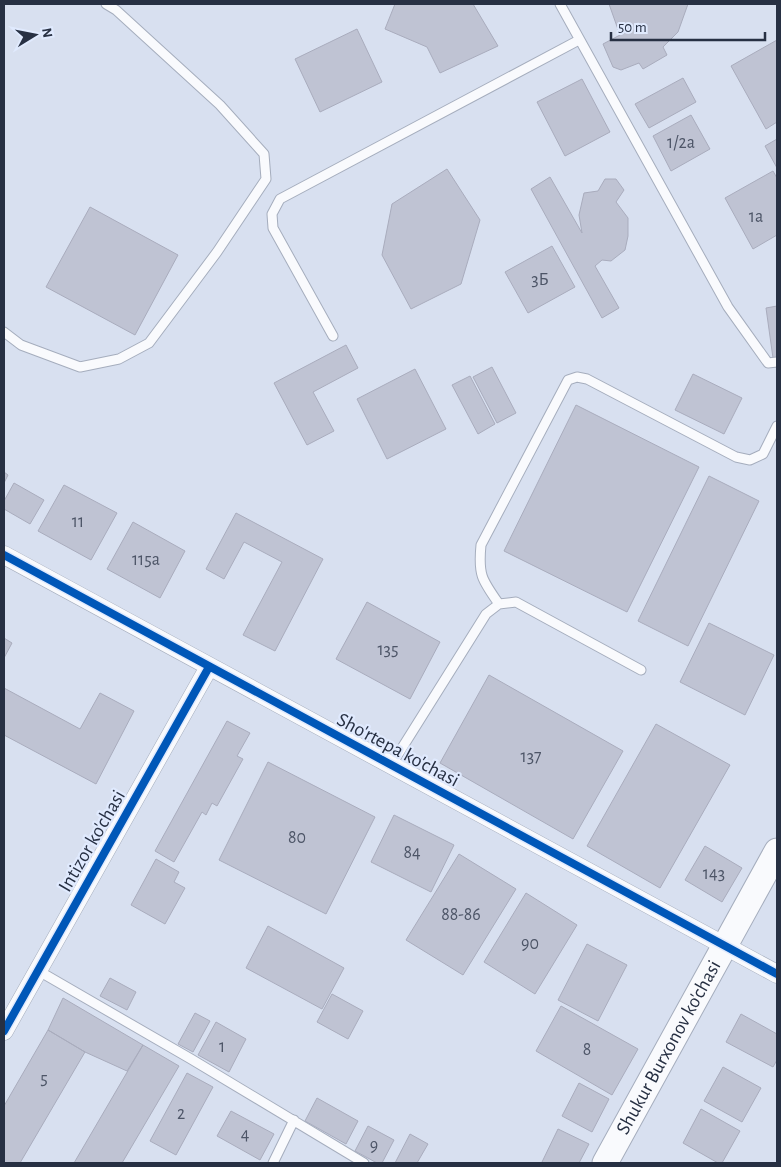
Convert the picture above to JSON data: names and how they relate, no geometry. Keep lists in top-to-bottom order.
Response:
{
  "streets": {
    "street": ["Sho'rtepa ko'chasi", "Intizor ko'chasi", "Shukur Burxonov ko'chasi"]
  },
  "crossings": [
    ["Sho'rtepa ko'chasi", "Intizor ko'chasi"],
    ["Sho'rtepa ko'chasi", "Shukur Burxonov ko'chasi"]
  ],
  "house_numbers": [
    "1/2а",
    "1a",
    "3Б",
    "11",
    "115а",
    "135",
    "137",
    "80",
    "84",
    "143",
    "88-86",
    "90",
    "1",
    "8",
    "5",
    "2",
    "4",
    "9"
  ],
  "scale_bar": "50 m",
  "north": "right"
}
